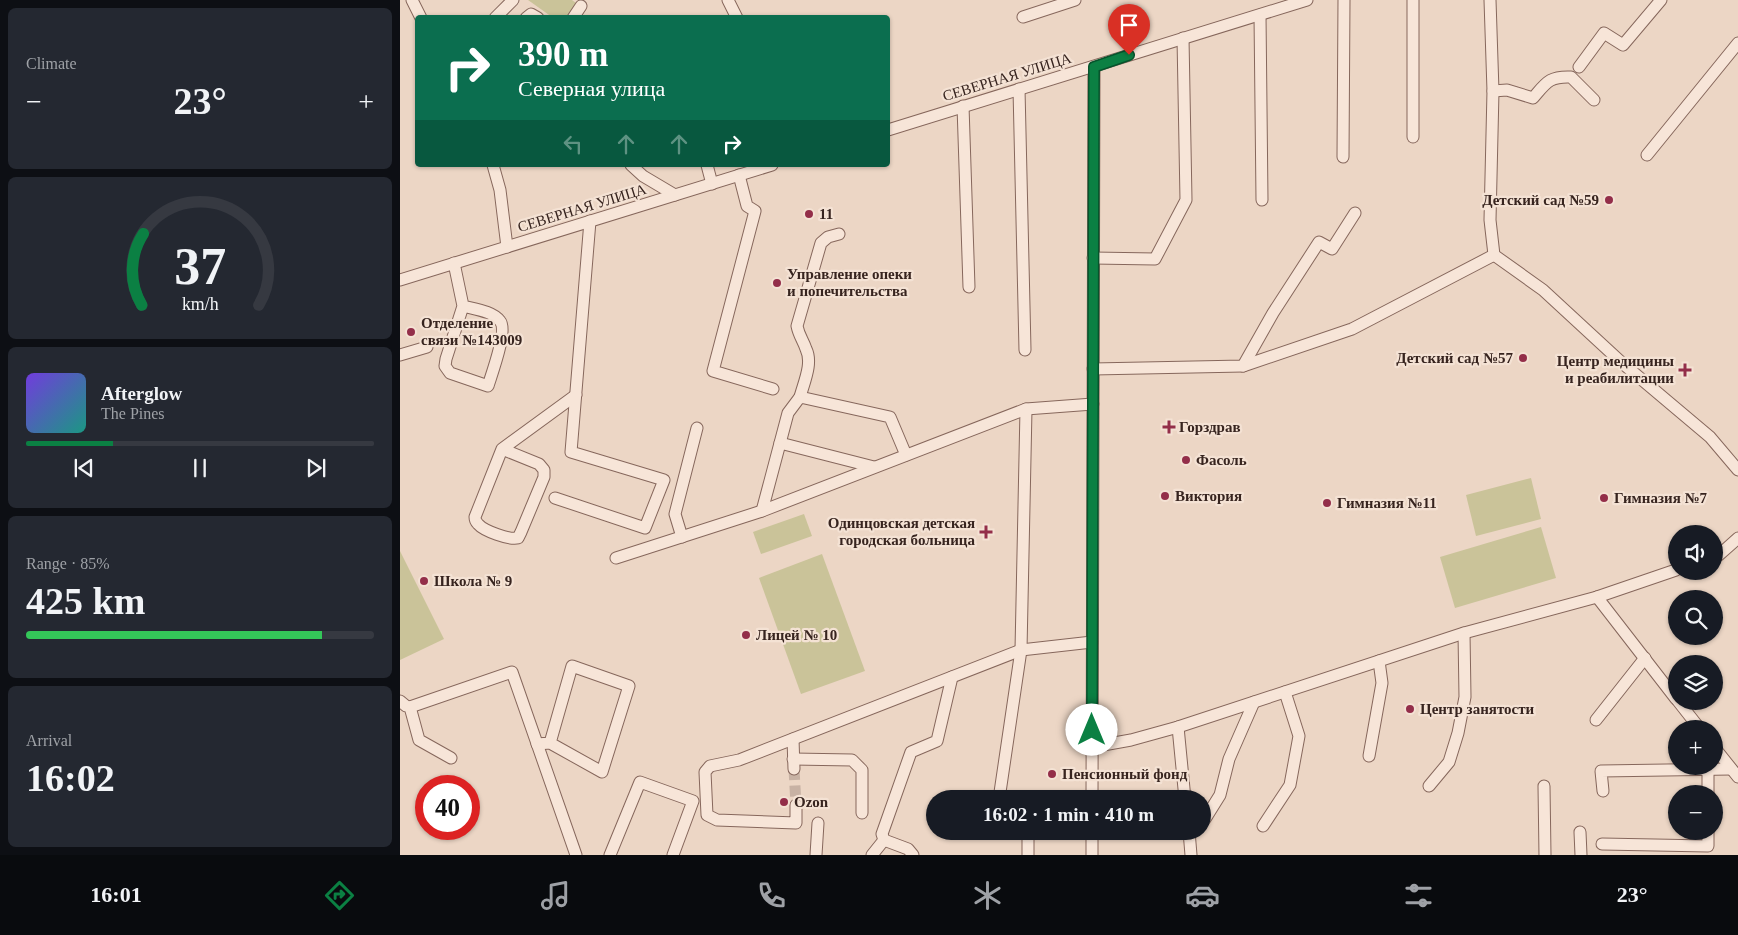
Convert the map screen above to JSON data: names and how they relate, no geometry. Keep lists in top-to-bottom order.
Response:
{
  "streets": {
    "street": ["СЕВЕРНАЯ УЛИЦА"]
  },
  "places": {
    "other": [
      "Детский сад №59",
      "11",
      "Управление опеки и попечительства",
      "Отделение связи №143009",
      "Детский сад №57",
      "Фасоль",
      "Виктория",
      "Гимназия №7",
      "Гимназия №11",
      "Школа № 9",
      "Лицей № 10",
      "Центр занятости",
      "Пенсионный фонд",
      "Ozon"
    ],
    "health": ["Центр медицины и реабилитации", "Горздрав", "Одинцовская детская городская больница"]
  },
  "page": {
    "tile": [
      "Climate",
      ["Range · 85%", "425 km"],
      ["Arrival", "16:02"]
    ],
    "turn": ["390 m", "Северная улица"],
    "heat": ["−", "23°", "+"],
    "song": ["Afterglow", "The Pines"],
    "map_buttons": ["+", "−"],
    "limit": "40",
    "trip": "16:02 · 1 min · 410 m",
    "tabs": ["16:01", "23°"],
    "gauge": ["37", "km/h"]
  }
}
